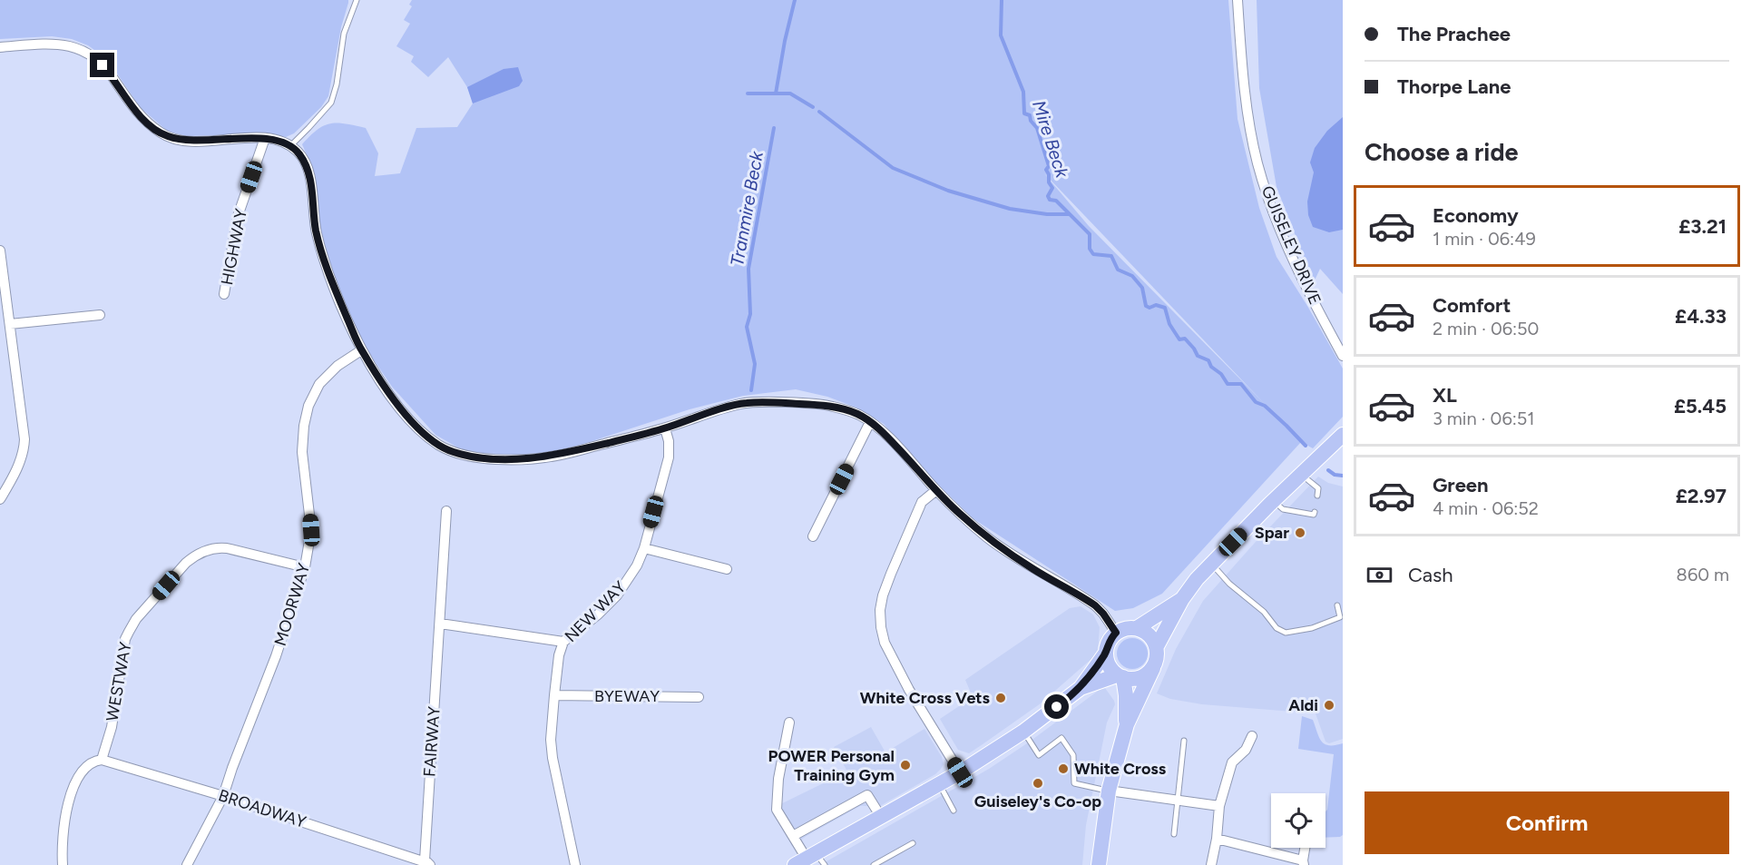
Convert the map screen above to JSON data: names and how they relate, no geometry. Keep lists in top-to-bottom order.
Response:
{
  "streets": {
    "street": [
      "GUISELEY DRIVE",
      "HIGHWAY",
      "MOORWAY",
      "NEW WAY",
      "WESTWAY",
      "BYEWAY",
      "FAIRWAY",
      "BROADWAY"
    ]
  },
  "crossings": [
    ["MOORWAY", "WESTWAY"],
    ["MOORWAY", "BROADWAY"],
    ["NEW WAY", "BYEWAY"],
    ["WESTWAY", "BROADWAY"],
    ["FAIRWAY", "BROADWAY"]
  ],
  "water": ["Mire Beck", "Tranmire Beck"],
  "places": [
    "Spar",
    "White Cross Vets",
    "Aldi",
    "POWER Personal Training Gym",
    "White Cross",
    "Guiseley's Co-op"
  ],
  "page": {
    "banner": ["The Prachee", "Thorpe Lane"],
    "heading": "Choose a ride",
    "list": [
      {
        "name": "Economy",
        "note": "1 min · 06:49",
        "value": "£3.21"
      },
      {
        "name": "Comfort",
        "note": "2 min · 06:50",
        "value": "£4.33"
      },
      {
        "name": "XL",
        "note": "3 min · 06:51",
        "value": "£5.45"
      },
      {
        "name": "Green",
        "note": "4 min · 06:52",
        "value": "£2.97"
      }
    ],
    "pay": ["Cash", "860 m"],
    "buttons": "Confirm"
  }
}
